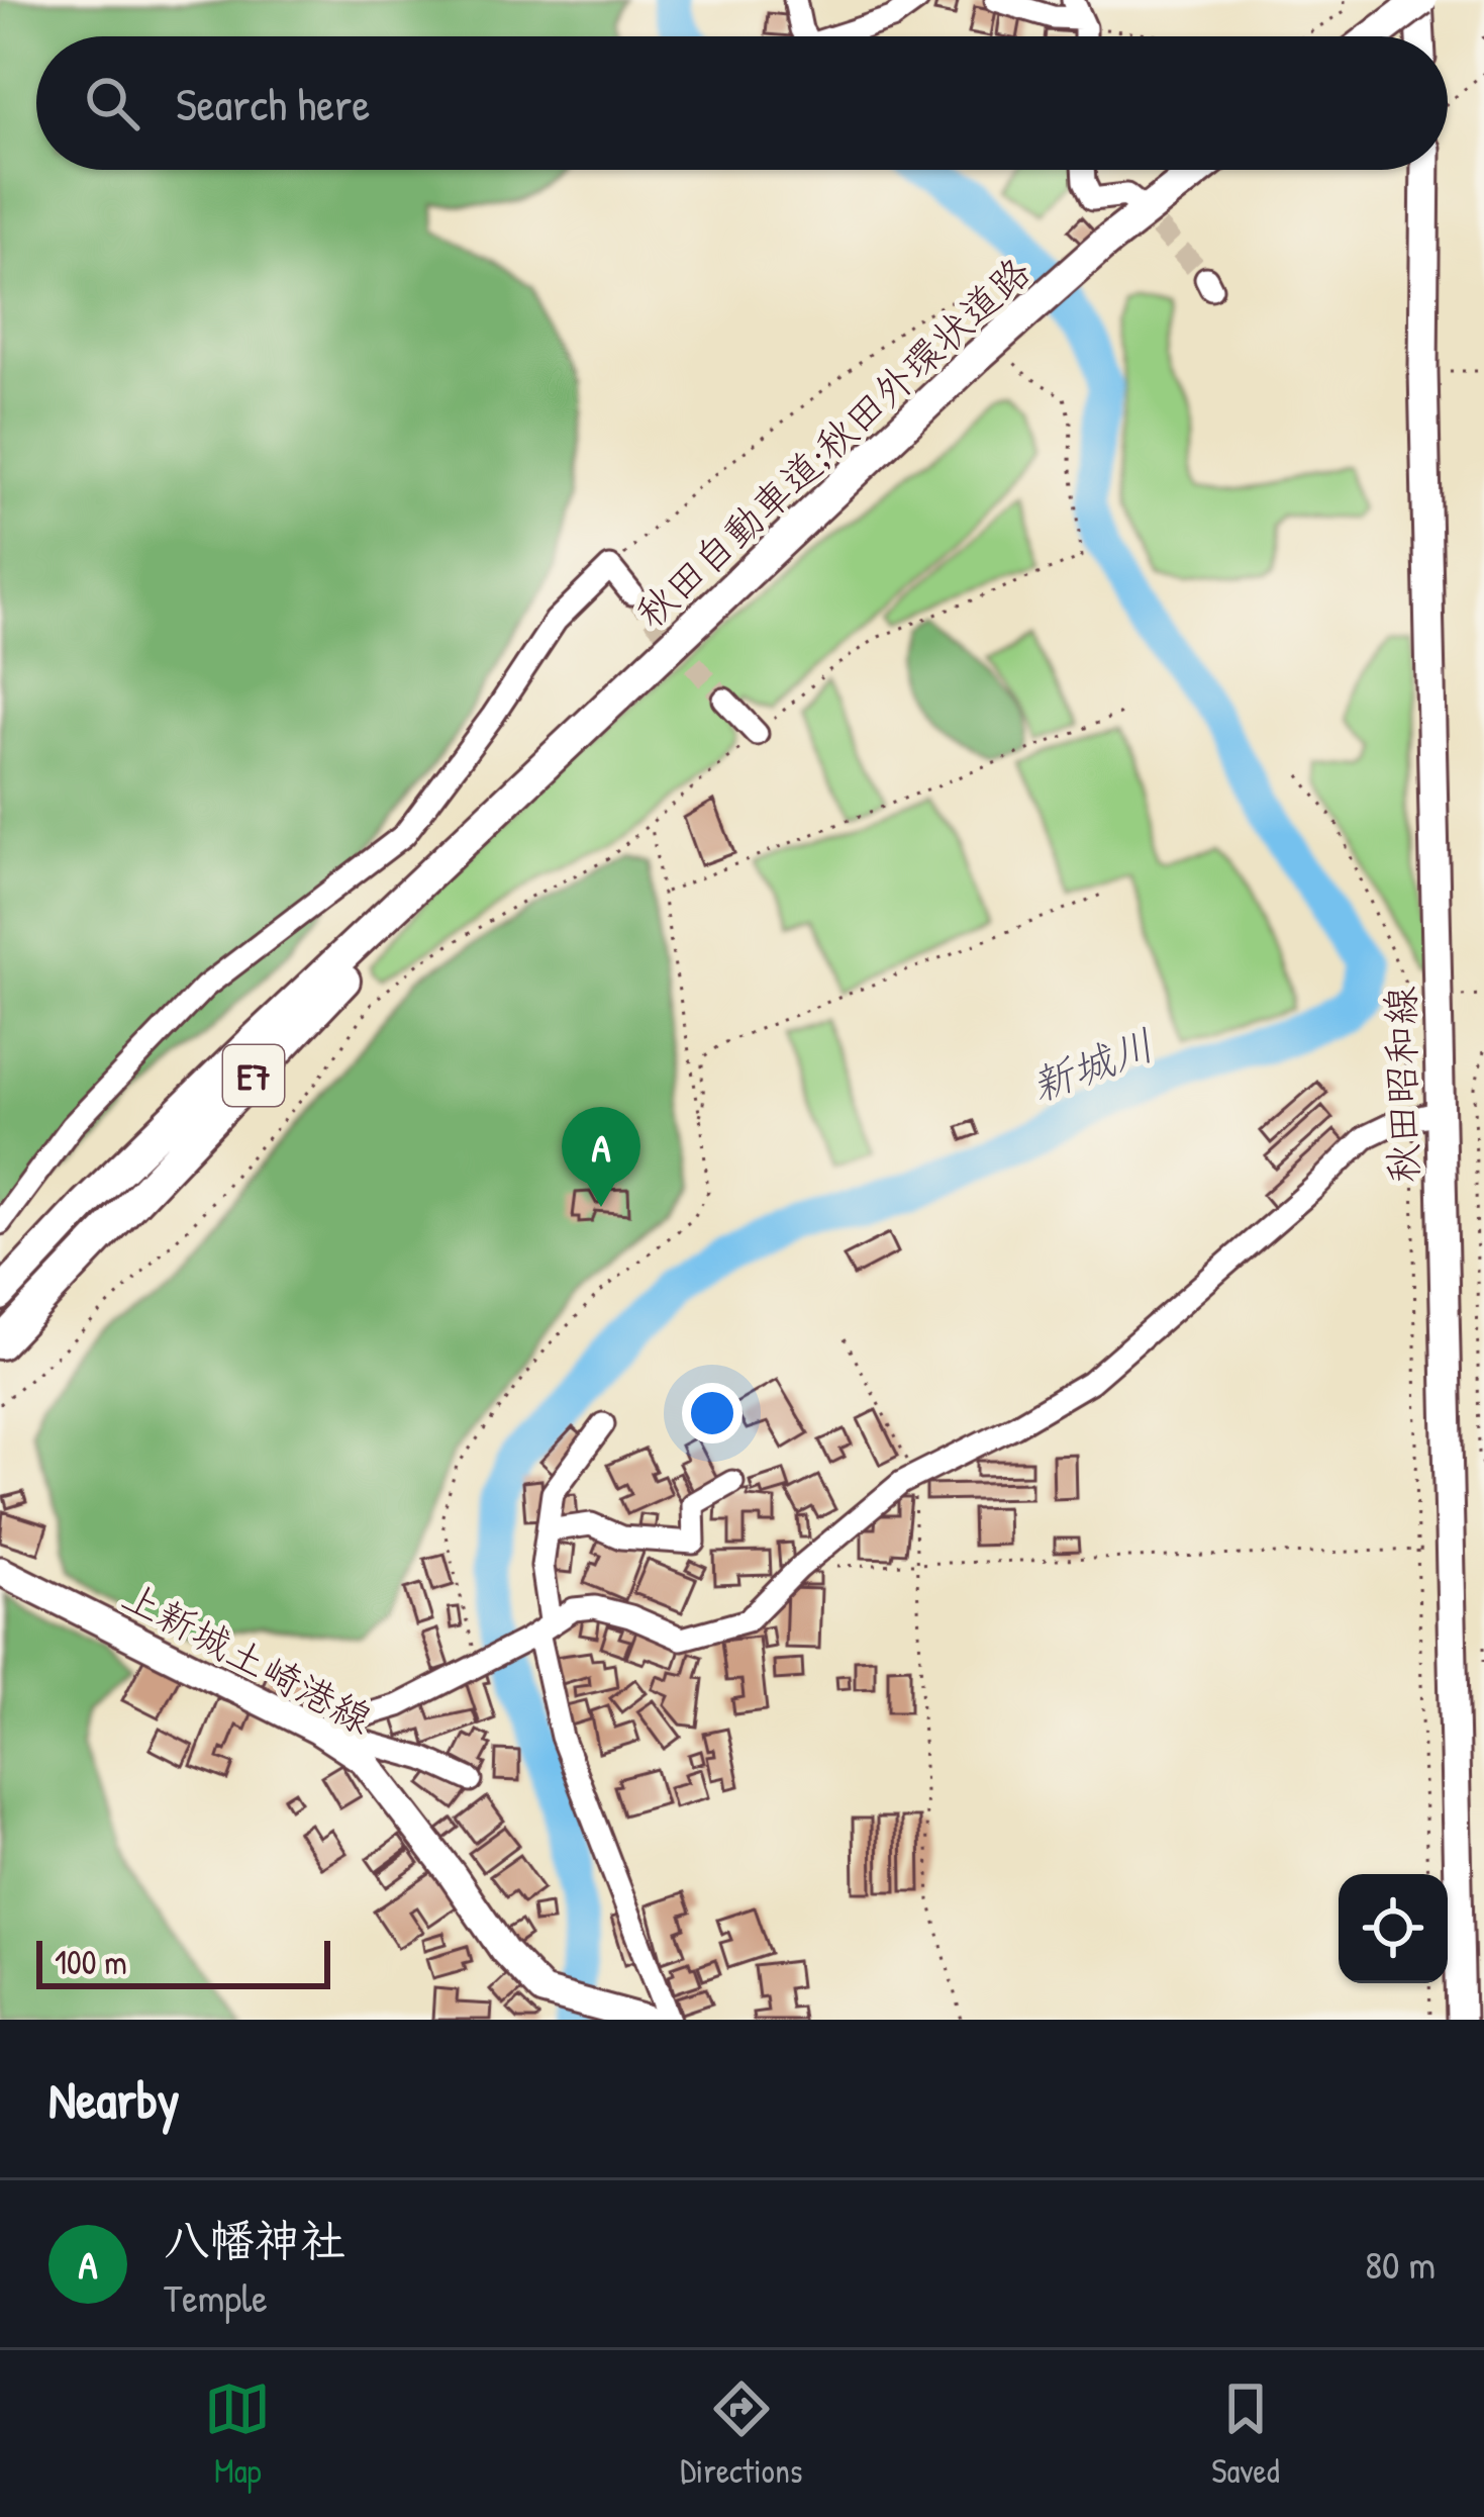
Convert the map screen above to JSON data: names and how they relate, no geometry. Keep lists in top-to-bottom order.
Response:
{
  "streets": {
    "highway": ["秋田自動車道;秋田外環状道路", "E7"],
    "main road": ["秋田昭和線", "上新城土崎港線"]
  },
  "water": ["新城川"],
  "scale_bar": "100 m",
  "page": {
    "search": "Search here",
    "pins": "A",
    "scale": "100 m",
    "heading": "Nearby",
    "list": [
      {
        "mark": "A",
        "name": "八幡神社",
        "note": "Temple",
        "value": "80 m"
      }
    ],
    "nav": ["Map", "Directions", "Saved"]
  }
}
